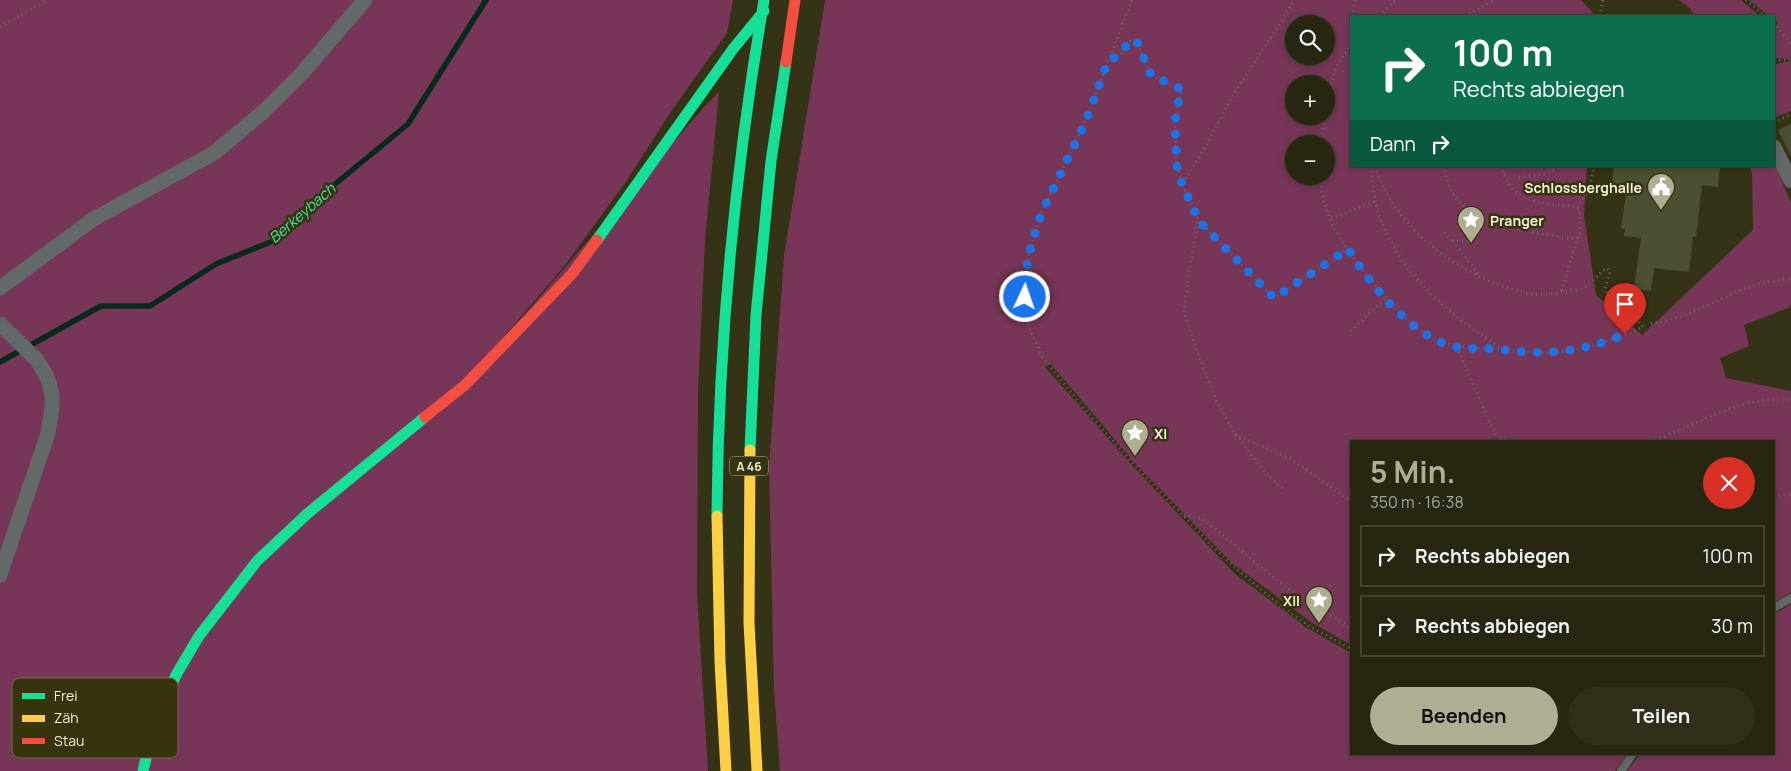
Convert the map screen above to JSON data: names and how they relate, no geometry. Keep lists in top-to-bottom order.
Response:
{
  "streets": {
    "main road": ["A 46"]
  },
  "water": ["Berkeybach"],
  "places": {
    "public building": ["Schlossberghalle"],
    "place": ["Pranger", "XI", "XII"]
  },
  "legend": ["Frei", "Zäh", "Stau"],
  "page": {
    "map_buttons": ["+", "−"],
    "turn": ["100 m", "Rechts abbiegen"],
    "then": "Dann",
    "heading": ["5 Min.", "350 m · 16:38"],
    "list": [
      {
        "name": "Rechts abbiegen",
        "value": "100 m"
      },
      {
        "name": "Rechts abbiegen",
        "value": "30 m"
      }
    ],
    "buttons": ["Beenden", "Teilen"]
  }
}
